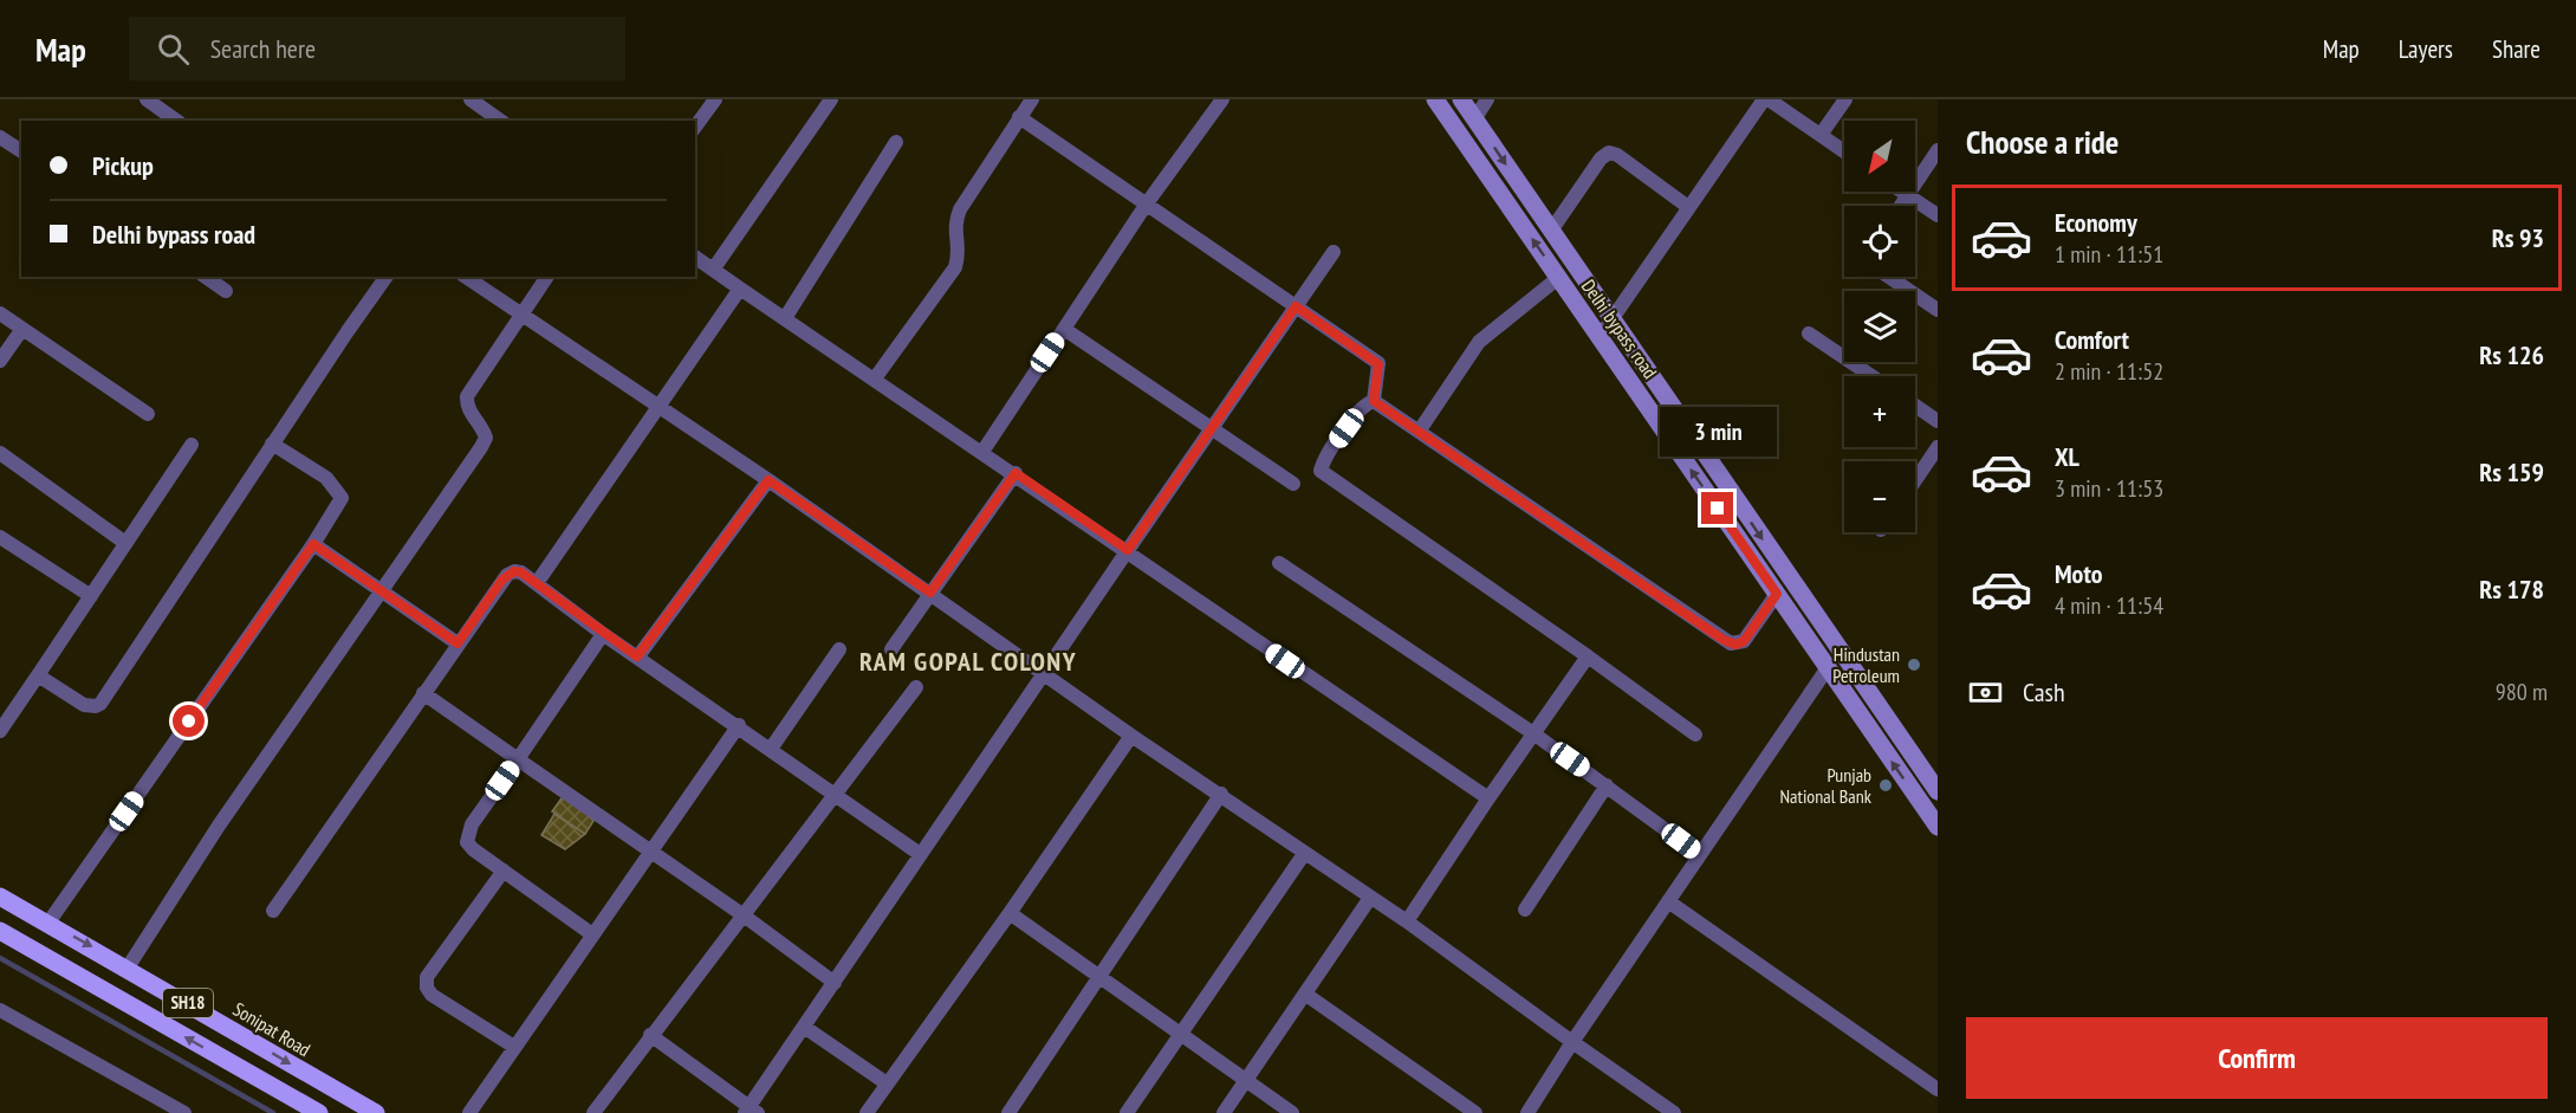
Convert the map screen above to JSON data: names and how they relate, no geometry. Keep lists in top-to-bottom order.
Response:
{
  "streets": {
    "main road": ["Delhi bypass road", "SH18", "Sonipat Road"]
  },
  "districts": ["RAM GOPAL COLONY"],
  "places": ["Hindustan Petroleum", "Punjab National Bank"],
  "north": "bottom left",
  "page": {
    "header": "Map",
    "search": "Search here",
    "nav": ["Map", "Layers", "Share"],
    "heading": "Choose a ride",
    "map_buttons": ["+", "−"],
    "banner": ["Pickup", "Delhi bypass road"],
    "list": [
      {
        "name": "Economy",
        "note": "1 min · 11:51",
        "value": "Rs 93"
      },
      {
        "name": "Comfort",
        "note": "2 min · 11:52",
        "value": "Rs 126"
      },
      {
        "name": "XL",
        "note": "3 min · 11:53",
        "value": "Rs 159"
      },
      {
        "name": "Moto",
        "note": "4 min · 11:54",
        "value": "Rs 178"
      }
    ],
    "bubble": "3 min",
    "pay": ["Cash", "980 m"],
    "buttons": "Confirm"
  }
}
